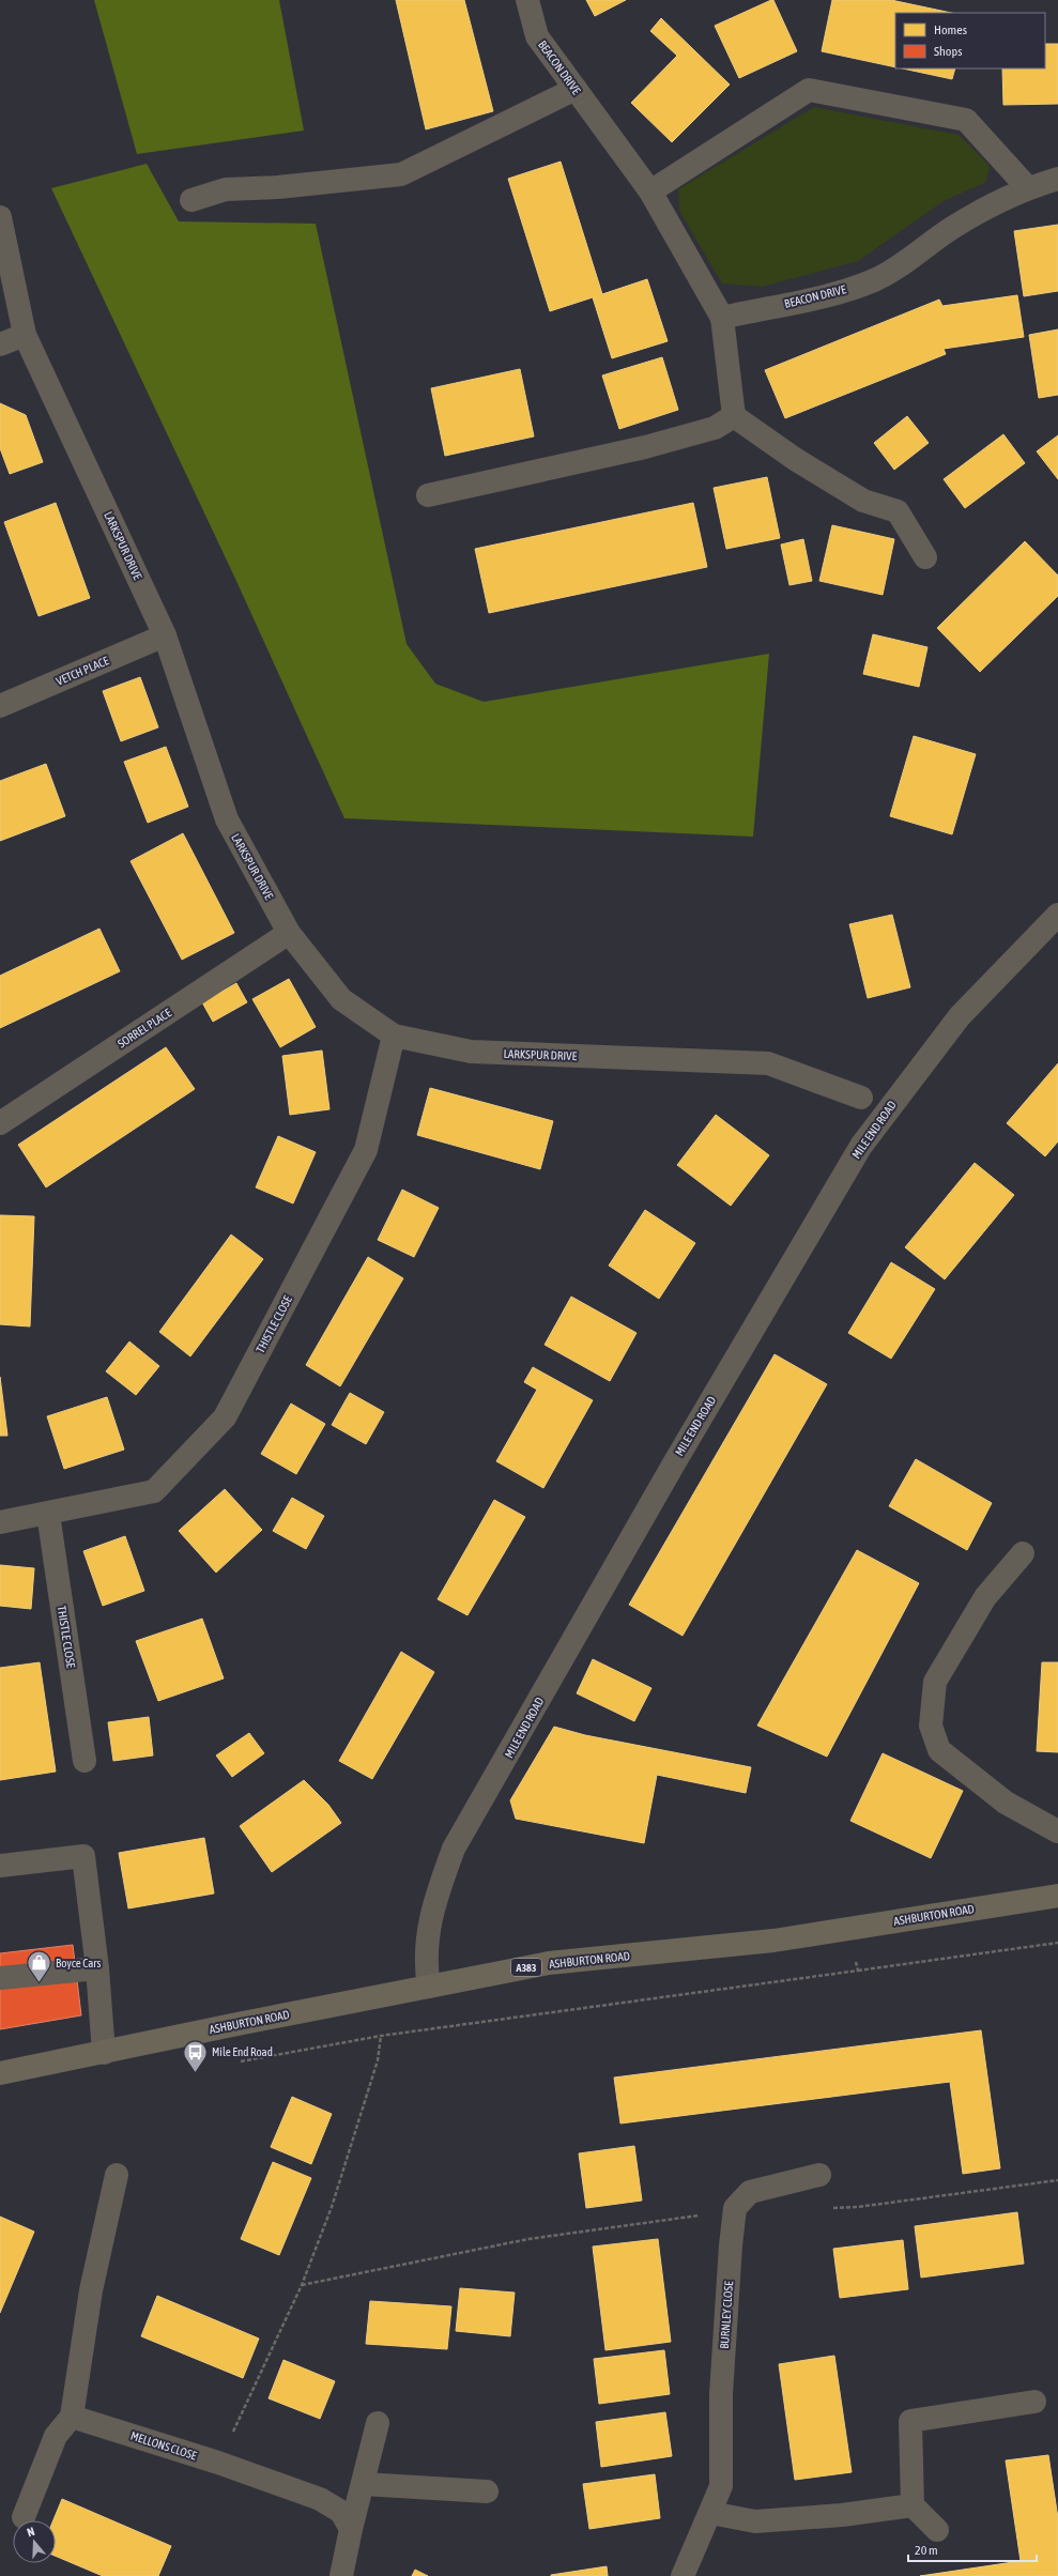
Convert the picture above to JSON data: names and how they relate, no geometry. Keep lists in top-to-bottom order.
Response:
{
  "streets": {
    "main road": ["ASHBURTON ROAD", "A383"],
    "street": [
      "BEACON DRIVE",
      "LARKSPUR DRIVE",
      "VETCH PLACE",
      "SORREL PLACE",
      "MILE END ROAD",
      "THISTLE CLOSE",
      "BURNLEY CLOSE",
      "MELLONS CLOSE"
    ]
  },
  "crossings": [
    ["LARKSPUR DRIVE", "VETCH PLACE"],
    ["LARKSPUR DRIVE", "SORREL PLACE"],
    ["LARKSPUR DRIVE", "THISTLE CLOSE"],
    ["MILE END ROAD", "ASHBURTON ROAD"]
  ],
  "places": {
    "shop": ["Boyce Cars"],
    "bus stop": ["Mile End Road"]
  },
  "legend": ["Homes", "Shops"],
  "scale_bar": "20 m",
  "north": "top"
}
